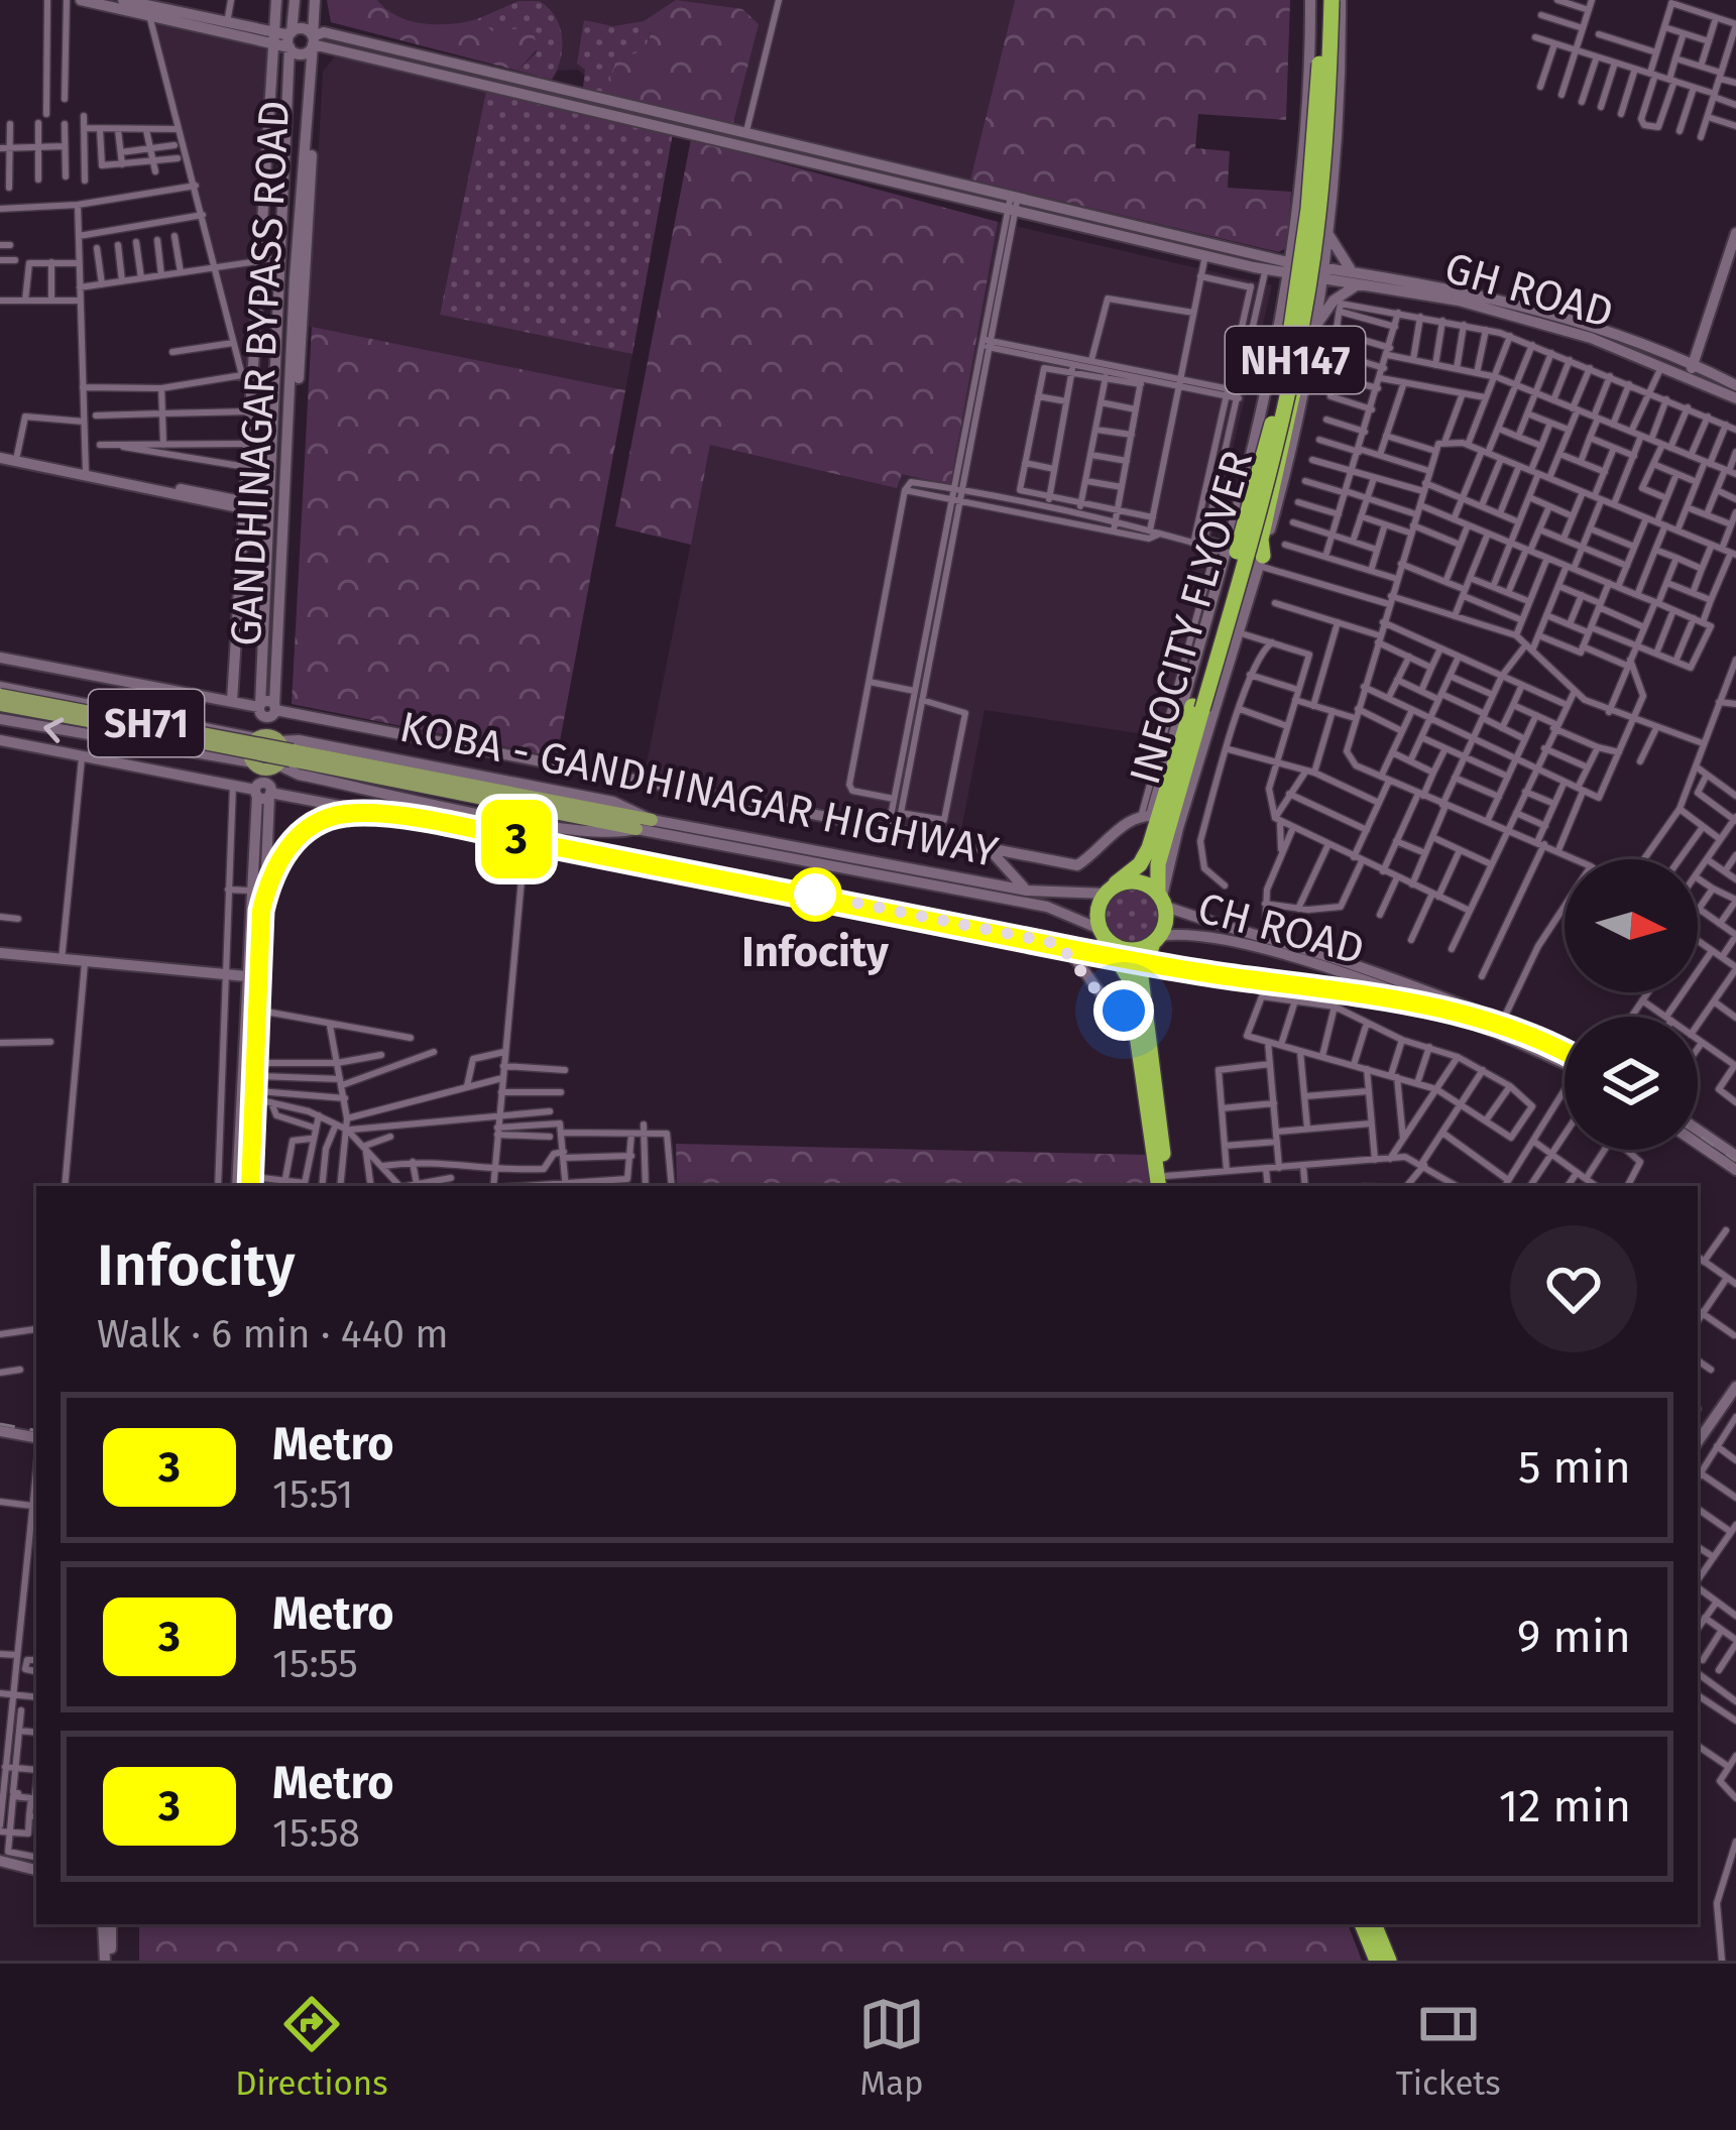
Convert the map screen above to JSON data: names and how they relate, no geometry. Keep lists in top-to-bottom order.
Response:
{
  "streets": {
    "highway": ["NH147", "INFOCITY FLYOVER"],
    "main road": ["SH71"],
    "street": [
      "GH ROAD",
      "GANDHINAGAR BYPASS ROAD",
      "KOBA - GANDHINAGAR HIGHWAY",
      "CH ROAD"
    ]
  },
  "crossings": [
    ["NH147", "INFOCITY FLYOVER"],
    ["NH147", "KOBA - GANDHINAGAR HIGHWAY"],
    ["NH147", "CH ROAD"],
    ["GANDHINAGAR BYPASS ROAD", "SH71"],
    ["GANDHINAGAR BYPASS ROAD", "KOBA - GANDHINAGAR HIGHWAY"],
    ["INFOCITY FLYOVER", "KOBA - GANDHINAGAR HIGHWAY"],
    ["INFOCITY FLYOVER", "CH ROAD"],
    ["SH71", "KOBA - GANDHINAGAR HIGHWAY"],
    ["KOBA - GANDHINAGAR HIGHWAY", "CH ROAD"]
  ],
  "places": ["Infocity"],
  "lines": ["metro line 3"],
  "north": "right",
  "page": {
    "on_map": "3",
    "heading": ["Infocity", "Walk · 6 min · 440 m"],
    "list": [
      {
        "mark": "3",
        "name": "Metro",
        "note": "15:51",
        "value": "5 min"
      },
      {
        "mark": "3",
        "name": "Metro",
        "note": "15:55",
        "value": "9 min"
      },
      {
        "mark": "3",
        "name": "Metro",
        "note": "15:58",
        "value": "12 min"
      }
    ],
    "tabs": ["Directions", "Map", "Tickets"]
  }
}
